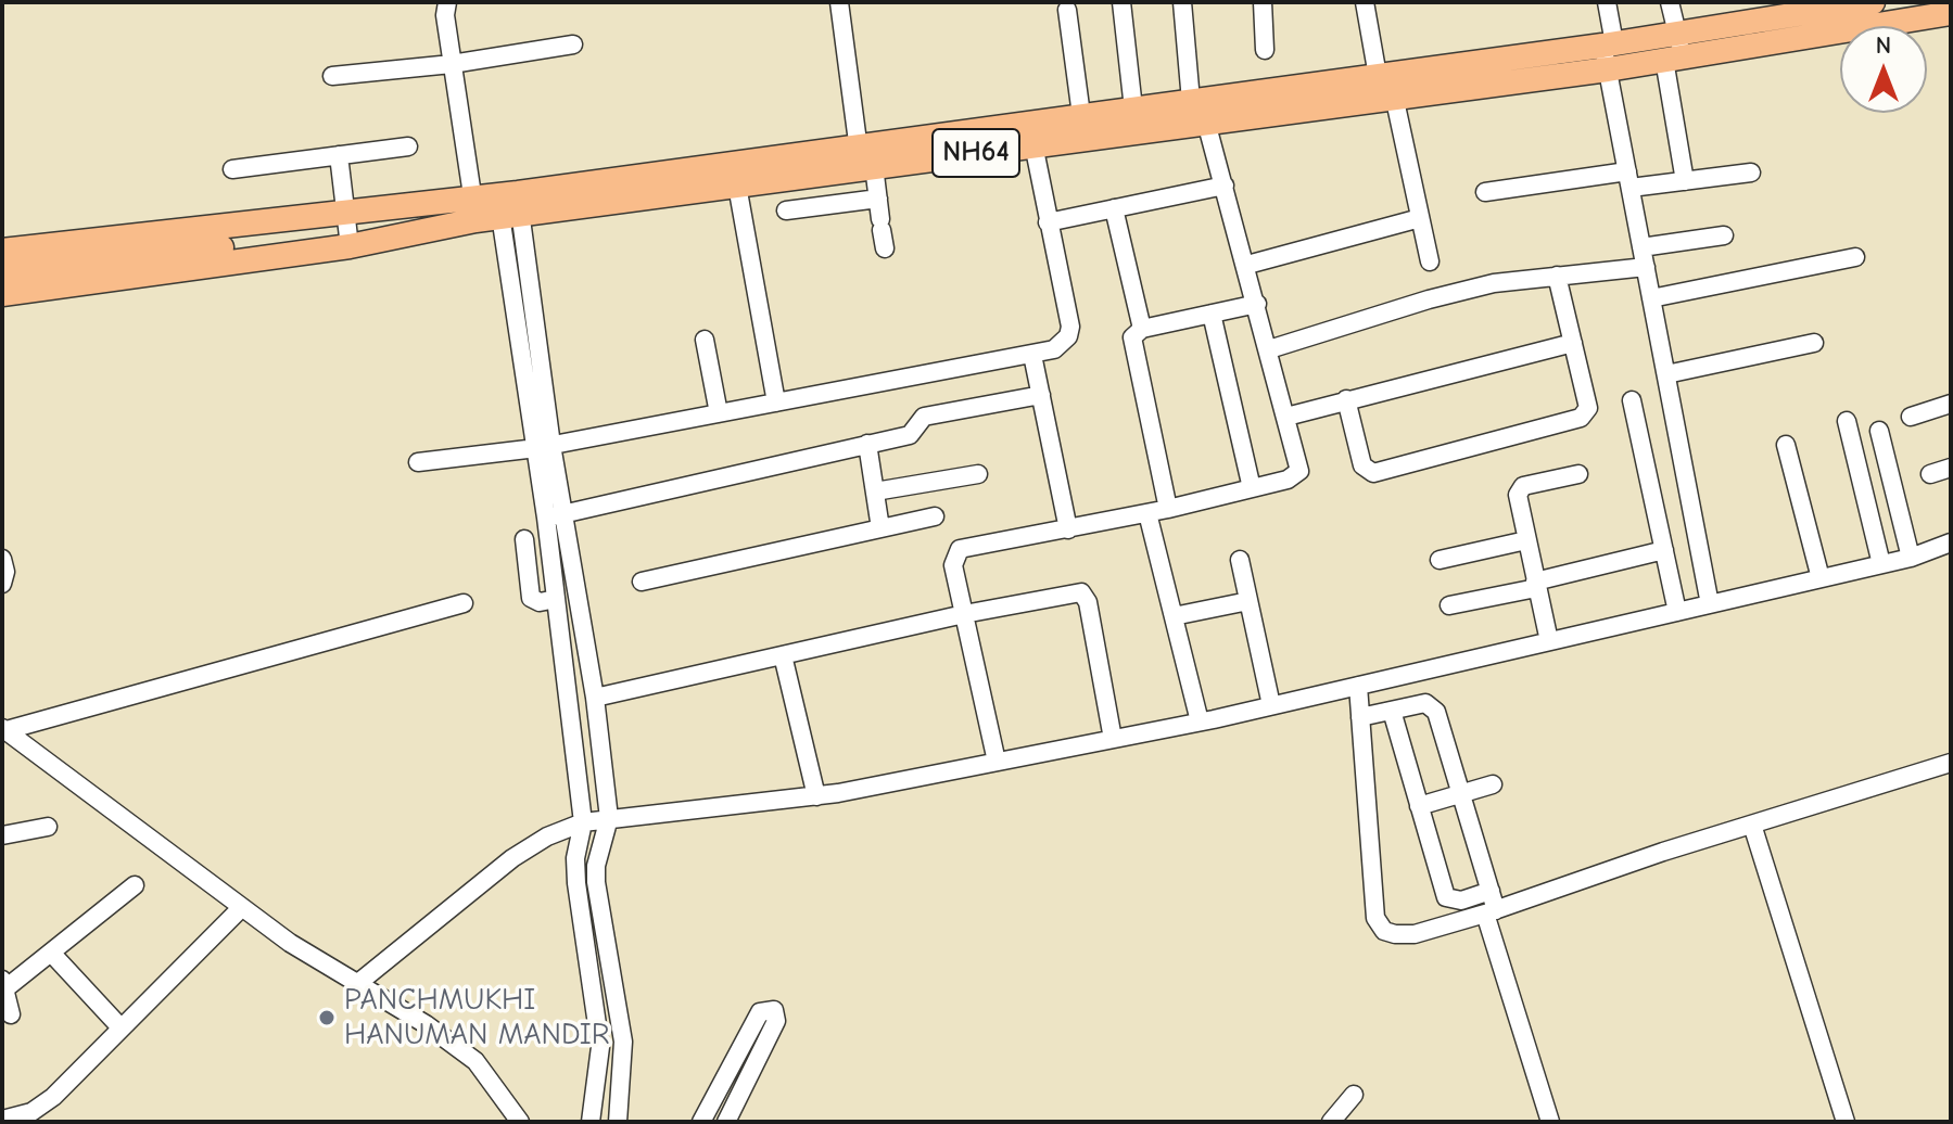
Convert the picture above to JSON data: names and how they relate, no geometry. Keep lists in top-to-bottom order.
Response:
{
  "streets": {
    "highway": ["NH64"]
  },
  "places": ["PANCHMUKHI HANUMAN MANDIR"],
  "north": "top"
}
